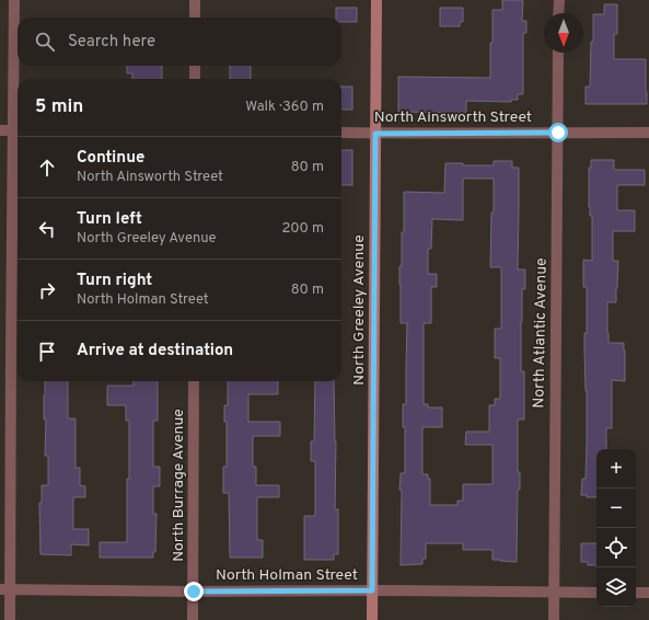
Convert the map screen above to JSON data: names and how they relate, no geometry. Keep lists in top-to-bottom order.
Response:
{
  "streets": {
    "main road": ["North Greeley Avenue"],
    "street": [
      "North Ainsworth Street",
      "North Atlantic Avenue",
      "North Burrage Avenue",
      "North Holman Street"
    ]
  },
  "crossings": [
    ["North Ainsworth Street", "North Greeley Avenue"],
    ["North Ainsworth Street", "North Atlantic Avenue"],
    ["North Greeley Avenue", "North Holman Street"],
    ["North Atlantic Avenue", "North Holman Street"],
    ["North Burrage Avenue", "North Holman Street"]
  ],
  "north": "bottom",
  "page": {
    "search": "Search here",
    "heading": ["5 min", "Walk · 360 m"],
    "list": [
      ["Continue", "North Ainsworth Street", "80 m"],
      ["Turn left", "North Greeley Avenue", "200 m"],
      ["Turn right", "North Holman Street", "80 m"],
      "Arrive at destination"
    ],
    "map_buttons": ["+", "−"]
  }
}
